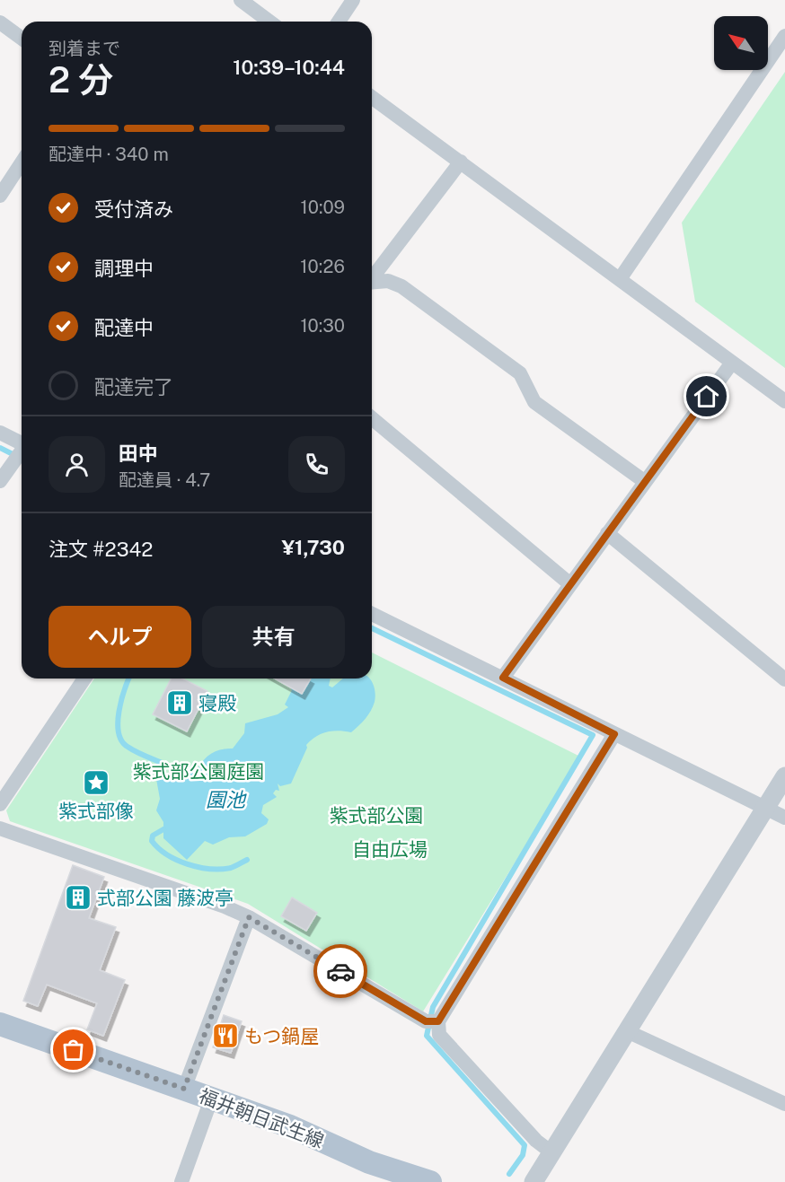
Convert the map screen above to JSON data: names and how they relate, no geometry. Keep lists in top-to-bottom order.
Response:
{
  "streets": {
    "main road": ["福井朝日武生線"]
  },
  "water": ["園池"],
  "parks": ["紫式部公園庭園", "紫式部公園", "自由広場"],
  "places": {
    "building": ["寝殿", "式部公園 藤波亭"],
    "place": ["紫式部像"],
    "restaurant": ["もつ鍋屋"]
  },
  "north": "top left",
  "page": {
    "heading": ["2 分", "到着まで", "10:39–10:44"],
    "panel": [
      "田中",
      "配達員 · 4.7",
      "注文 #2342",
      "¥1,730"
    ],
    "bar": "配達中 · 340 m",
    "list": [
      ["受付済み", "10:09"],
      ["調理中", "10:26"],
      ["配達中", "10:30"],
      "配達完了"
    ],
    "buttons": ["ヘルプ", "共有"]
  }
}
